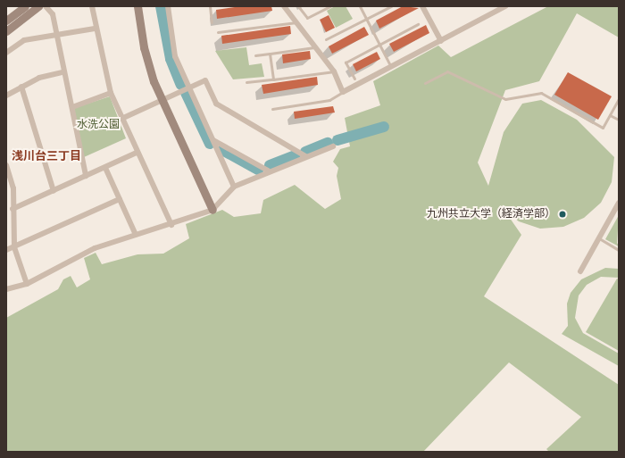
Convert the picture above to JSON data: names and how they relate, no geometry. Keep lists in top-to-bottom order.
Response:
{
  "districts": ["浅川台三丁目"],
  "parks": ["水洗公園"],
  "places": ["九州共立大学（経済学部）"]
}
